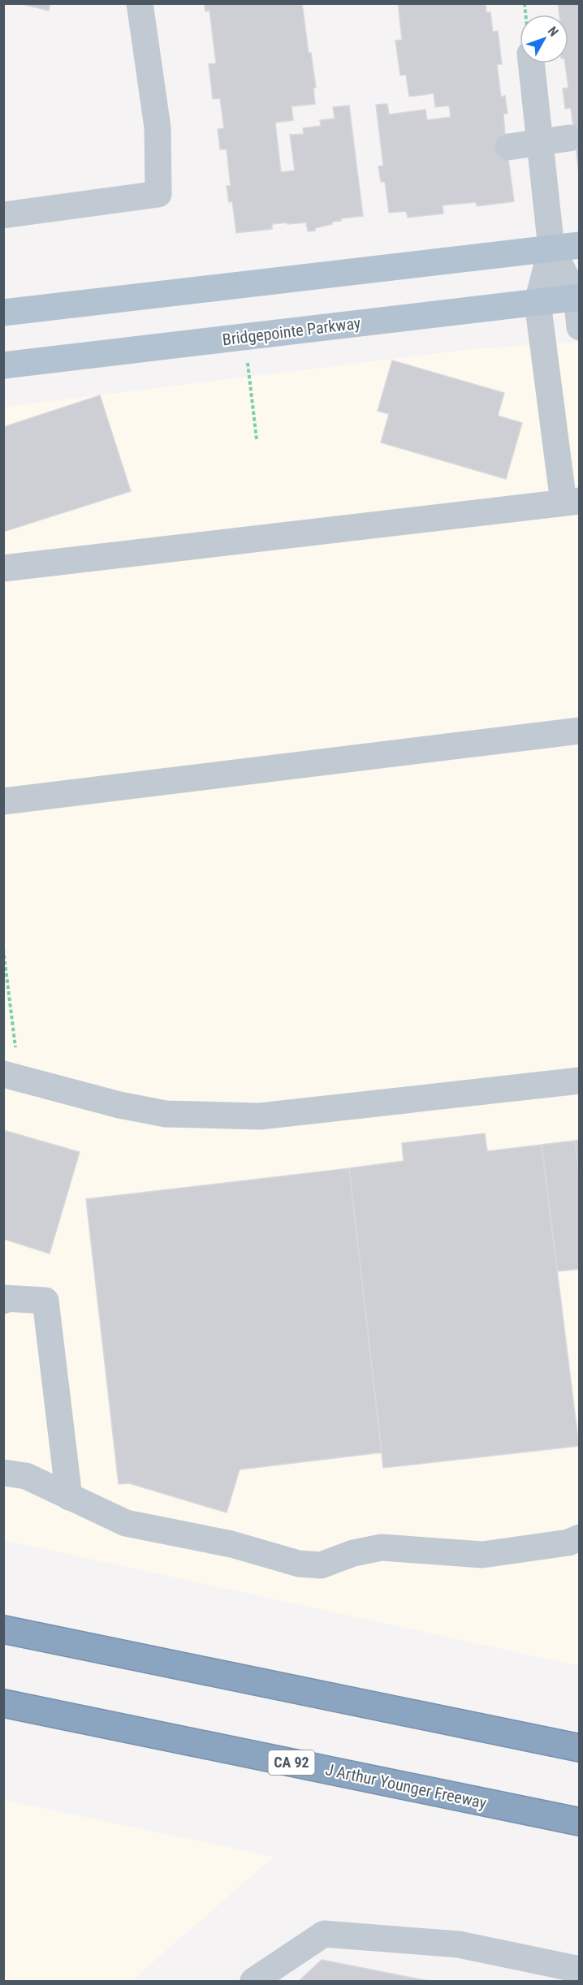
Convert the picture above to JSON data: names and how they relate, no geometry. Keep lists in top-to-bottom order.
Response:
{
  "streets": {
    "highway": ["CA 92", "J Arthur Younger Freeway"],
    "main road": ["Bridgepointe Parkway"]
  },
  "north": "top right"
}
